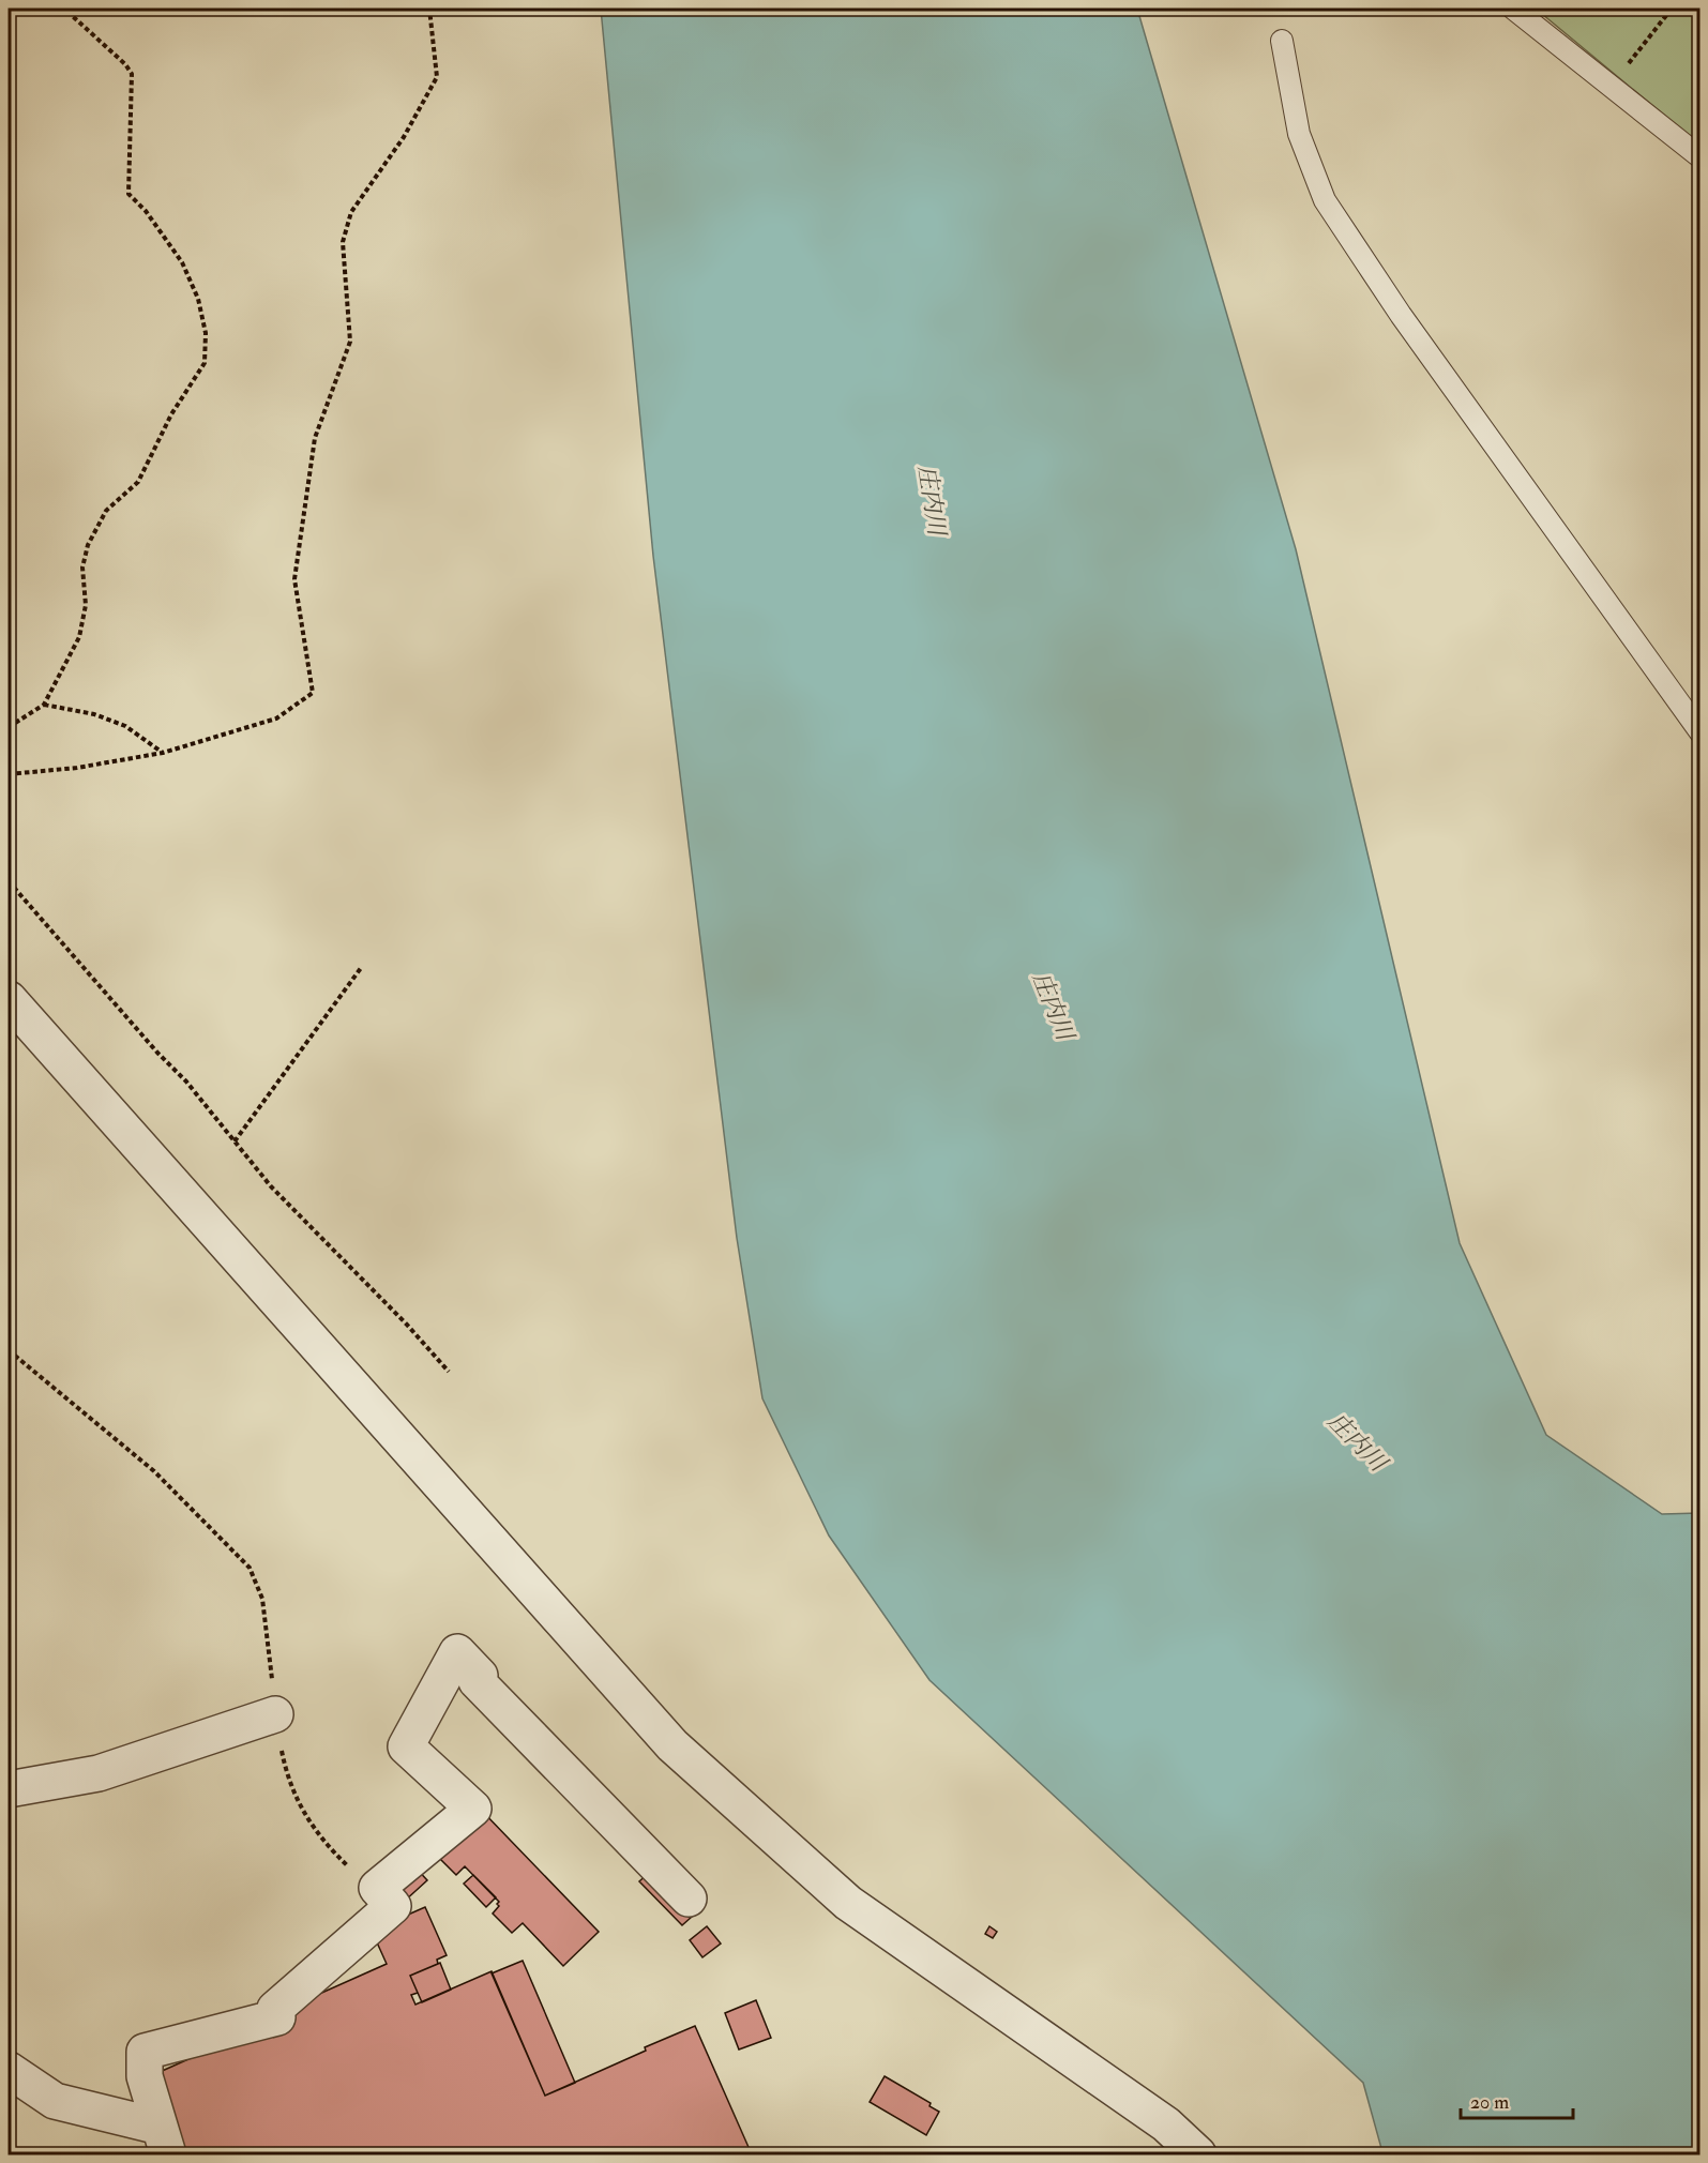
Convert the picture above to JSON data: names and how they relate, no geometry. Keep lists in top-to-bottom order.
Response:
{
  "water": ["庄内川"],
  "scale_bar": "20 m"
}
